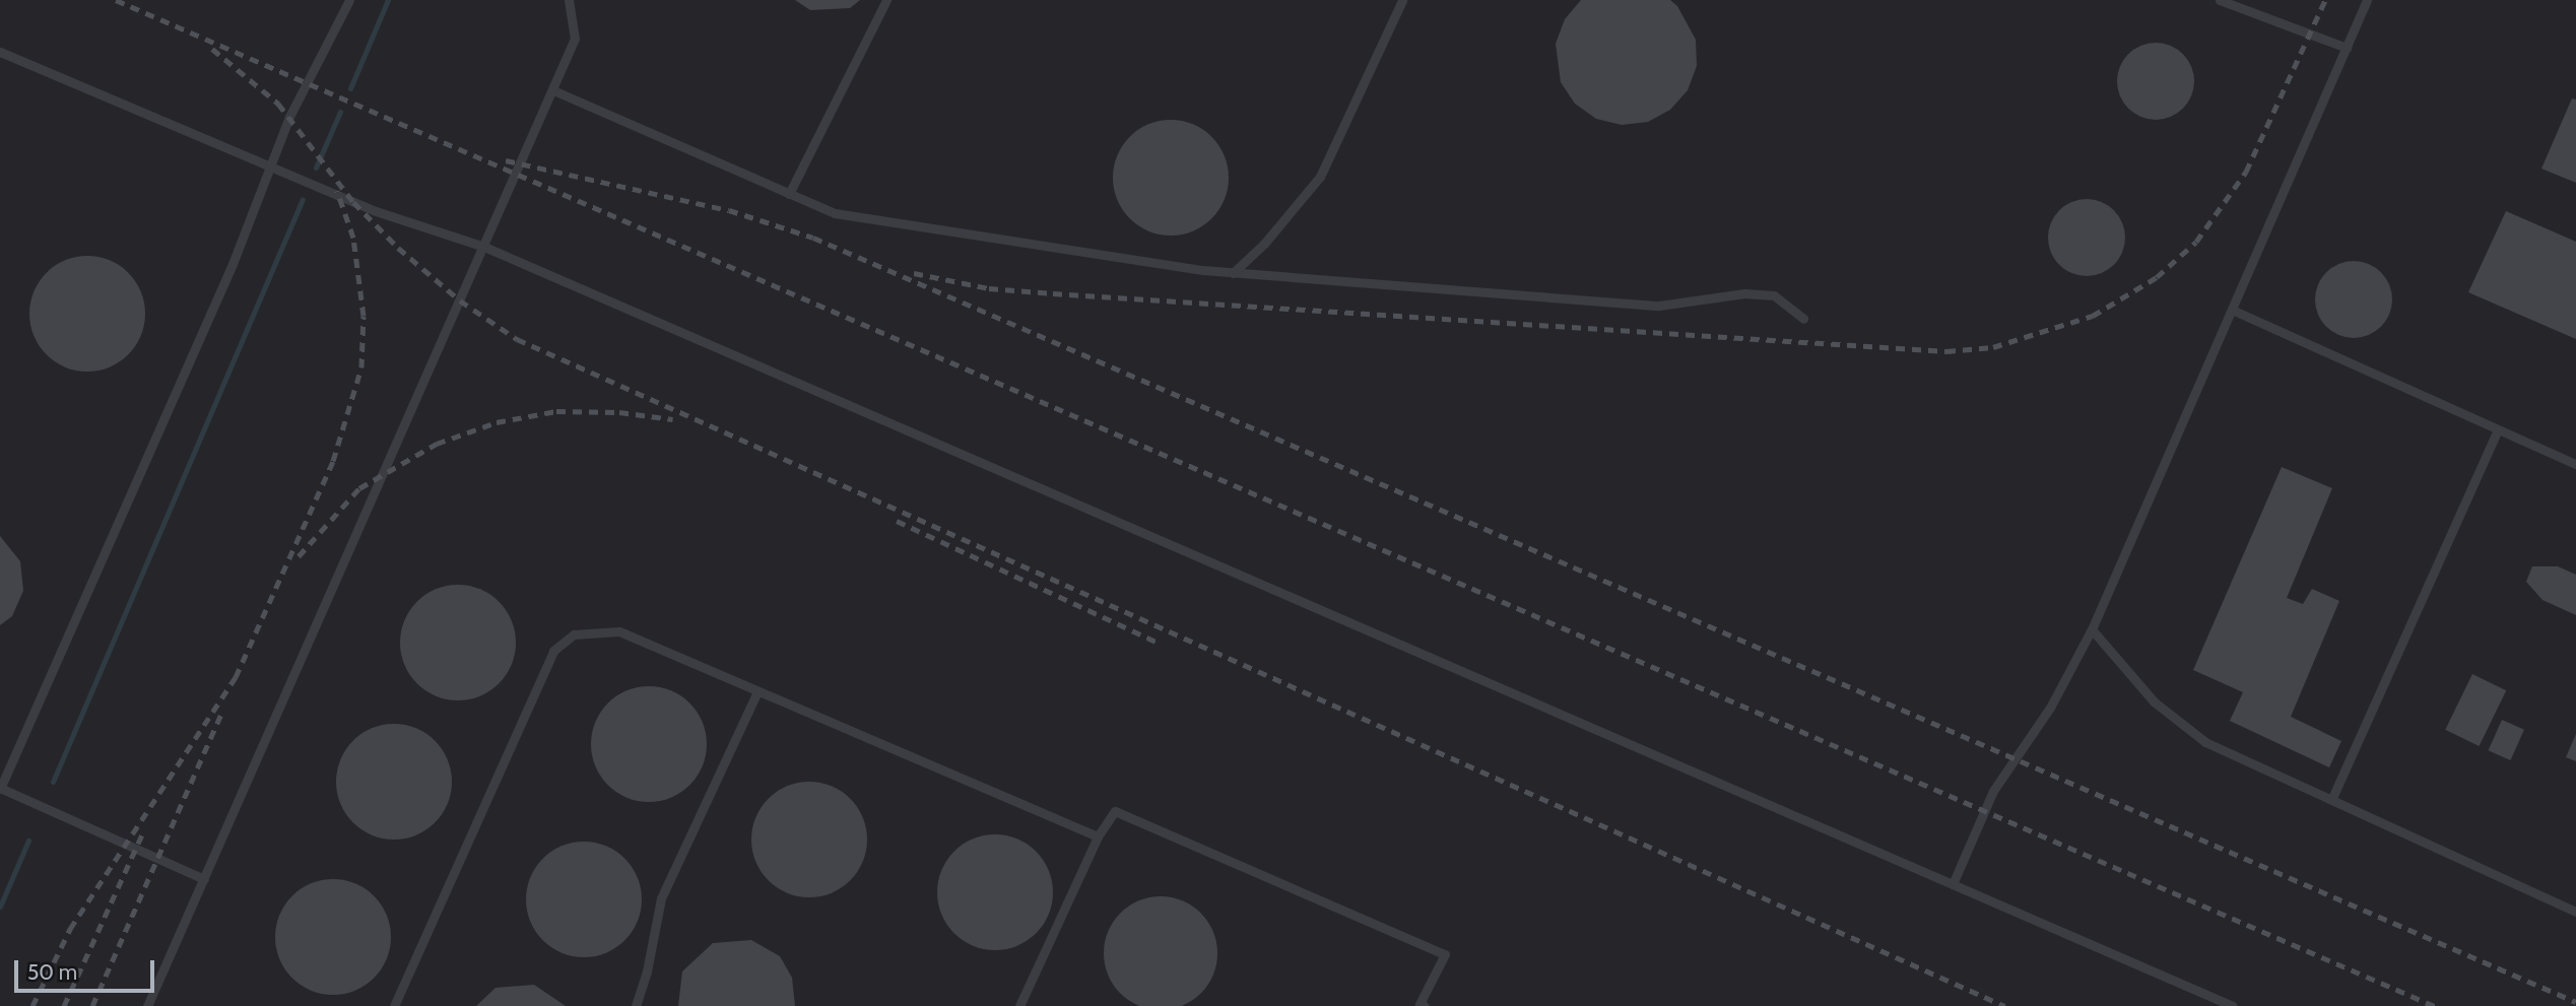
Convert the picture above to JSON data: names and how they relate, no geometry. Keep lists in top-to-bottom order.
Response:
{
  "scale_bar": "50 m"
}
